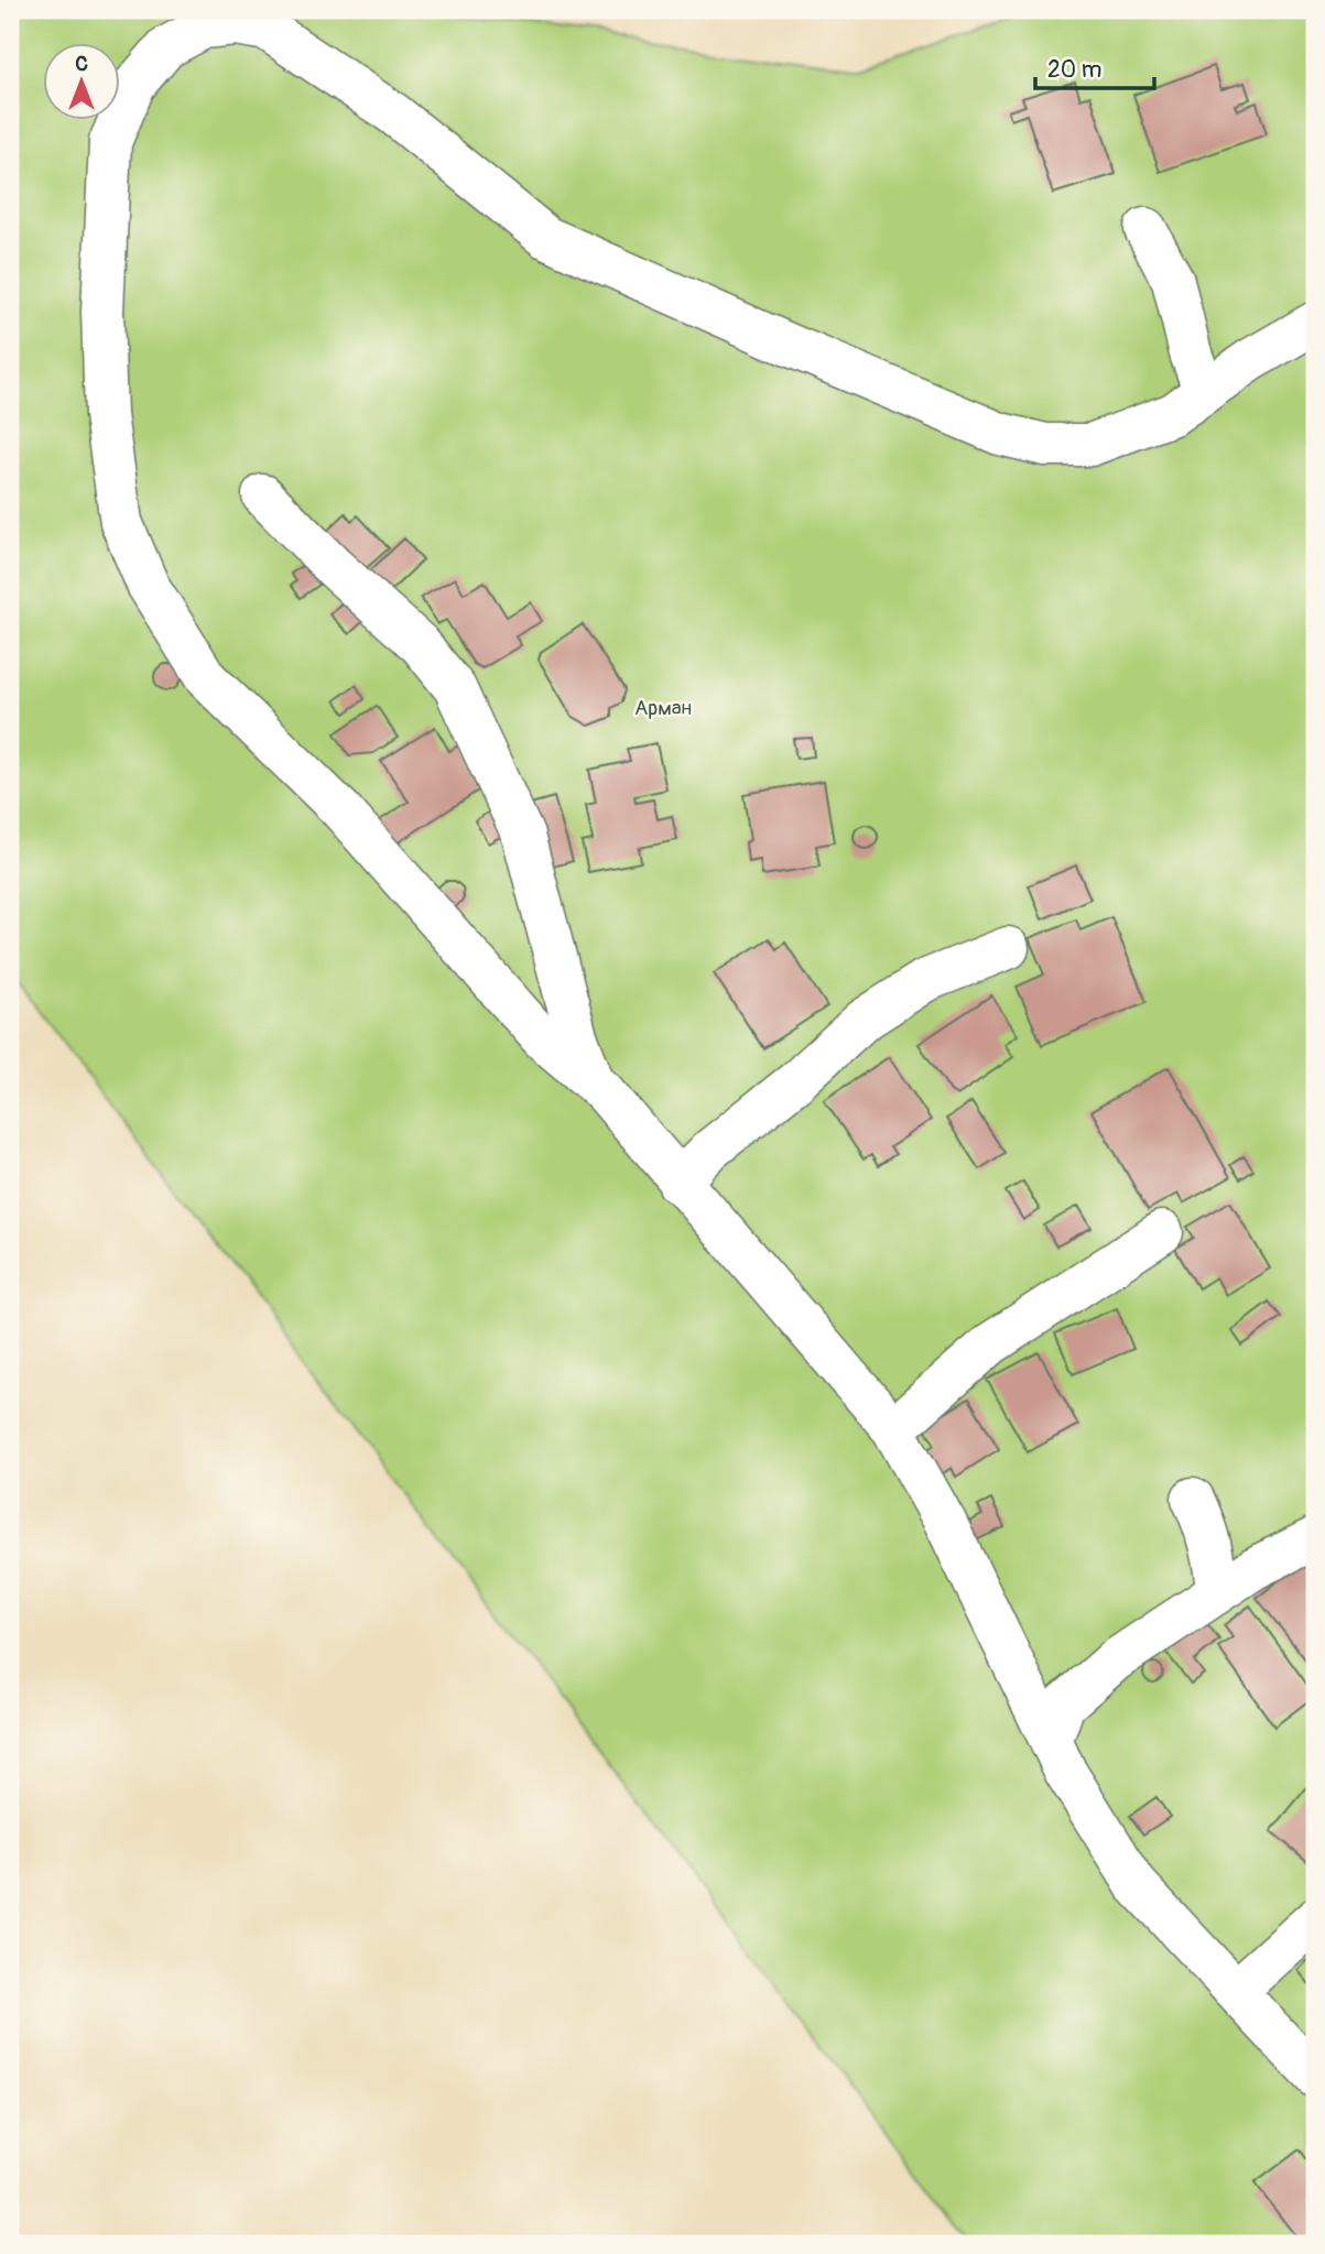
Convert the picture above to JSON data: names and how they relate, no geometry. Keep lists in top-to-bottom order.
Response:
{
  "parks": ["Арман"],
  "scale_bar": "20 m",
  "north": "top"
}
